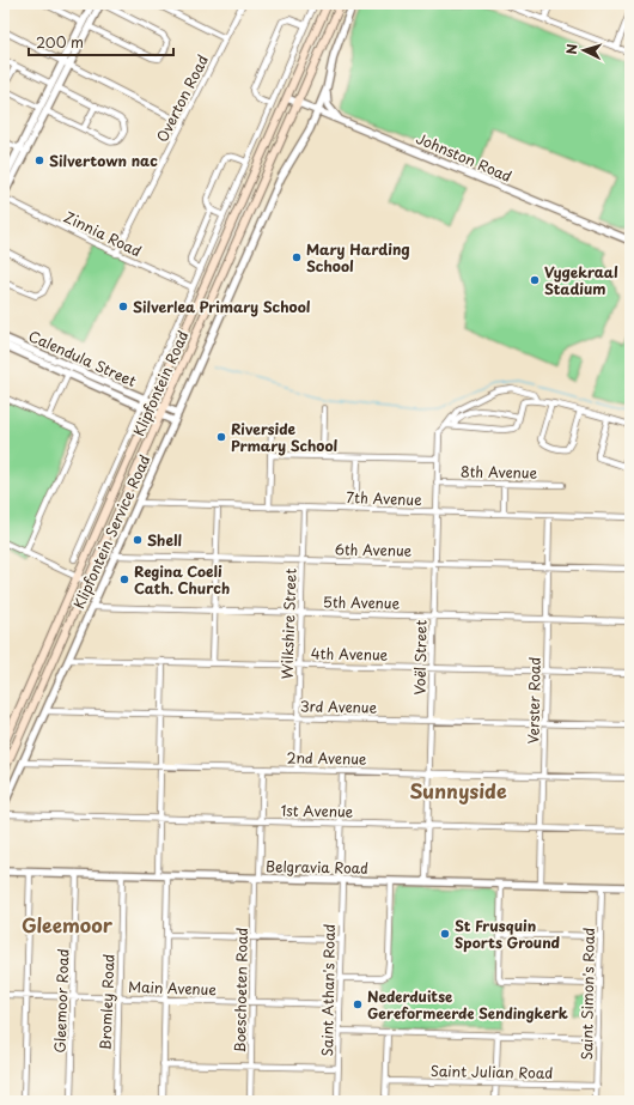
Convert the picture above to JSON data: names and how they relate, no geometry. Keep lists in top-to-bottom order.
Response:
{
  "streets": {
    "main road": ["Klipfontein Road"],
    "street": [
      "Overton Road",
      "Johnston Road",
      "Zinnia Road",
      "Calendula Street",
      "8th Avenue",
      "7th Avenue",
      "Klipfontein Service Road",
      "6th Avenue",
      "5th Avenue",
      "Wilkshire Street",
      "4th Avenue",
      "Voël Street",
      "Verster Road",
      "3rd Avenue",
      "2nd Avenue",
      "1st Avenue",
      "Belgravia Road",
      "Main Avenue",
      "Boeschoeten Road",
      "Saint Athan's Road",
      "Saint Simon's Road",
      "Gleemoor Road",
      "Bromley Road",
      "Saint Julian Road"
    ]
  },
  "crossings": [
    ["Overton Road", "Zinnia Road"],
    ["Johnston Road", "Klipfontein Road"],
    ["Johnston Road", "Klipfontein Service Road"],
    ["Calendula Street", "Klipfontein Road"],
    ["Calendula Street", "Klipfontein Service Road"],
    ["8th Avenue", "Voël Street"],
    ["7th Avenue", "Klipfontein Service Road"],
    ["7th Avenue", "Wilkshire Street"],
    ["7th Avenue", "Voël Street"],
    ["7th Avenue", "Verster Road"],
    ["Klipfontein Service Road", "6th Avenue"],
    ["Klipfontein Service Road", "5th Avenue"],
    ["Klipfontein Service Road", "4th Avenue"],
    ["Klipfontein Service Road", "3rd Avenue"],
    ["Klipfontein Service Road", "2nd Avenue"],
    ["6th Avenue", "Wilkshire Street"],
    ["6th Avenue", "Voël Street"],
    ["6th Avenue", "Verster Road"],
    ["5th Avenue", "Wilkshire Street"],
    ["5th Avenue", "Voël Street"],
    ["5th Avenue", "Verster Road"],
    ["Wilkshire Street", "4th Avenue"],
    ["Wilkshire Street", "3rd Avenue"],
    ["Wilkshire Street", "2nd Avenue"],
    ["4th Avenue", "Voël Street"],
    ["4th Avenue", "Verster Road"],
    ["Voël Street", "3rd Avenue"],
    ["Voël Street", "2nd Avenue"],
    ["Voël Street", "1st Avenue"],
    ["Voël Street", "Belgravia Road"],
    ["Verster Road", "3rd Avenue"],
    ["Verster Road", "2nd Avenue"],
    ["Verster Road", "1st Avenue"],
    ["Verster Road", "Belgravia Road"],
    ["2nd Avenue", "Boeschoeten Road"],
    ["2nd Avenue", "Saint Athan's Road"],
    ["1st Avenue", "Boeschoeten Road"],
    ["1st Avenue", "Saint Athan's Road"],
    ["Belgravia Road", "Boeschoeten Road"],
    ["Belgravia Road", "Saint Athan's Road"],
    ["Belgravia Road", "Saint Simon's Road"],
    ["Belgravia Road", "Gleemoor Road"],
    ["Belgravia Road", "Bromley Road"],
    ["Main Avenue", "Boeschoeten Road"],
    ["Main Avenue", "Saint Athan's Road"],
    ["Main Avenue", "Gleemoor Road"],
    ["Main Avenue", "Bromley Road"],
    ["Saint Simon's Road", "Saint Julian Road"]
  ],
  "districts": ["Sunnyside", "Gleemoor"],
  "places": [
    "Silvertown nac",
    "Mary Harding School",
    "Vygekraal Stadium",
    "Silverlea Primary School",
    "Riverside Prmary School",
    "Shell",
    "Regina Coeli Cath. Church",
    "St Frusquin Sports Ground",
    "Nederduitse Gereformeerde Sendingkerk"
  ],
  "scale_bar": "200 m",
  "north": "left"
}
